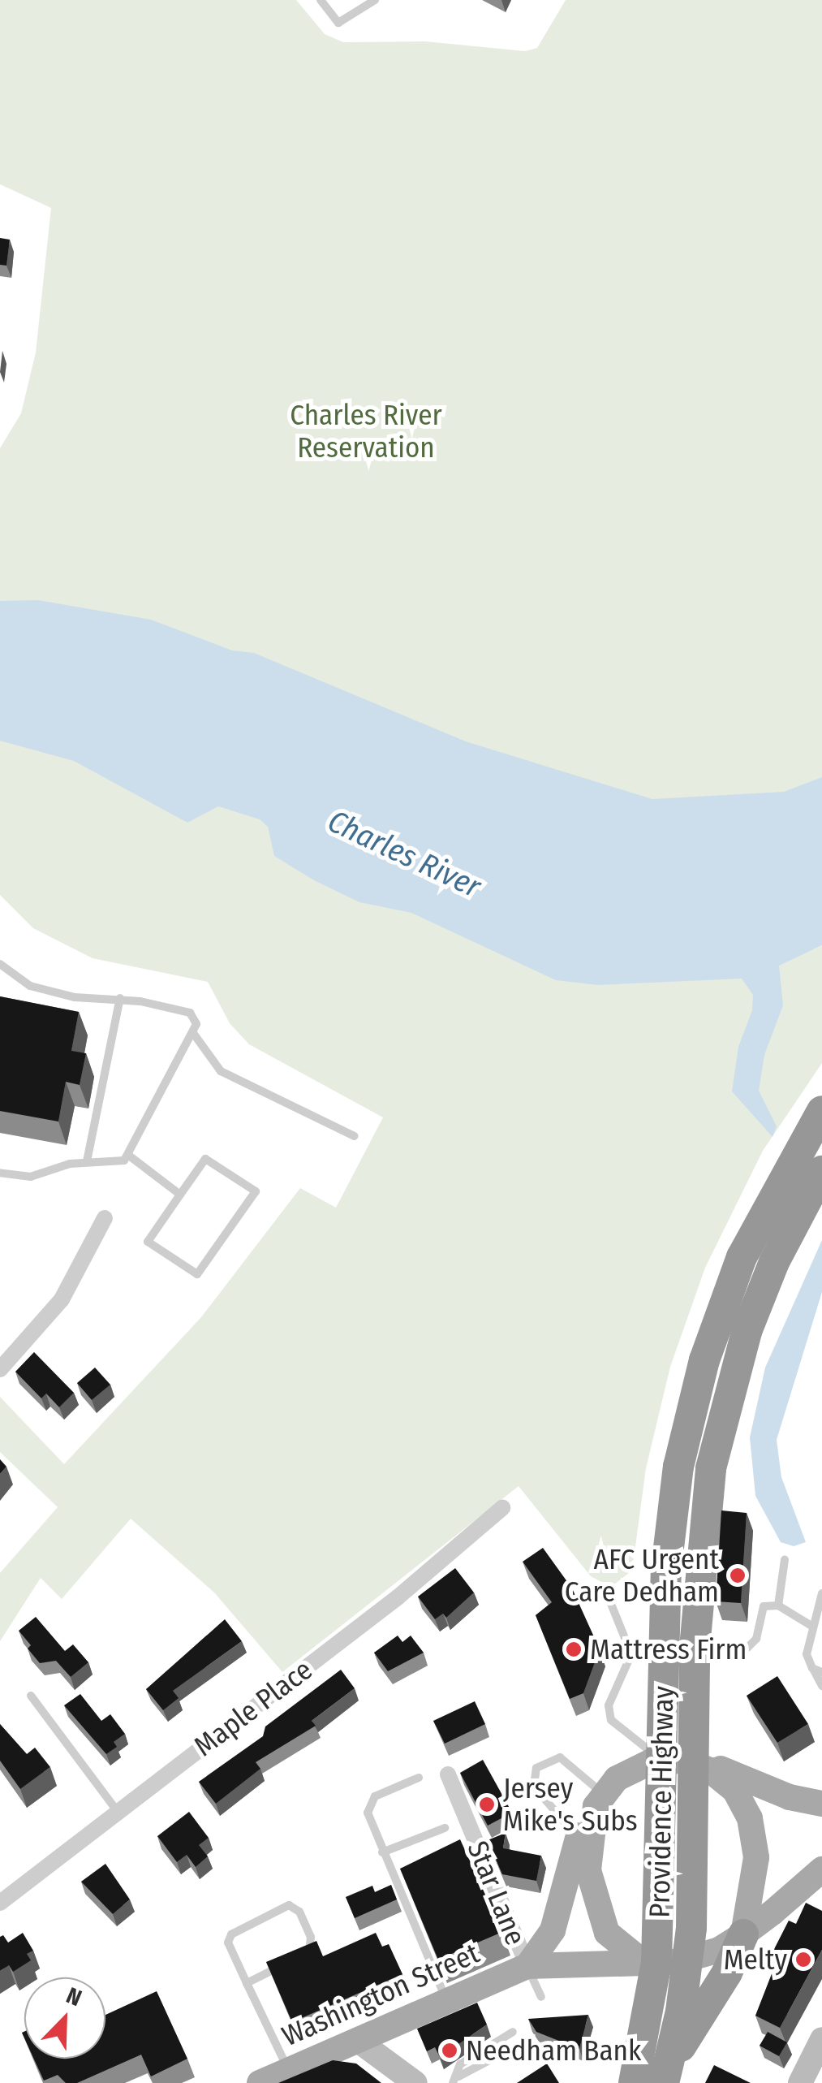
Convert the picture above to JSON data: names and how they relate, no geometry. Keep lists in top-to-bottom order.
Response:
{
  "streets": {
    "highway": ["Providence Highway"],
    "main road": ["Washington Street"],
    "street": ["Maple Place", "Star Lane"]
  },
  "crossings": [
    ["Providence Highway", "Washington Street"],
    ["Star Lane", "Washington Street"]
  ],
  "water": ["Charles River"],
  "parks": ["Charles River Reservation"],
  "places": [
    "AFC Urgent Care Dedham",
    "Mattress Firm",
    "Jersey Mike's Subs",
    "Melty",
    "Needham Bank"
  ],
  "north": "top right"
}
